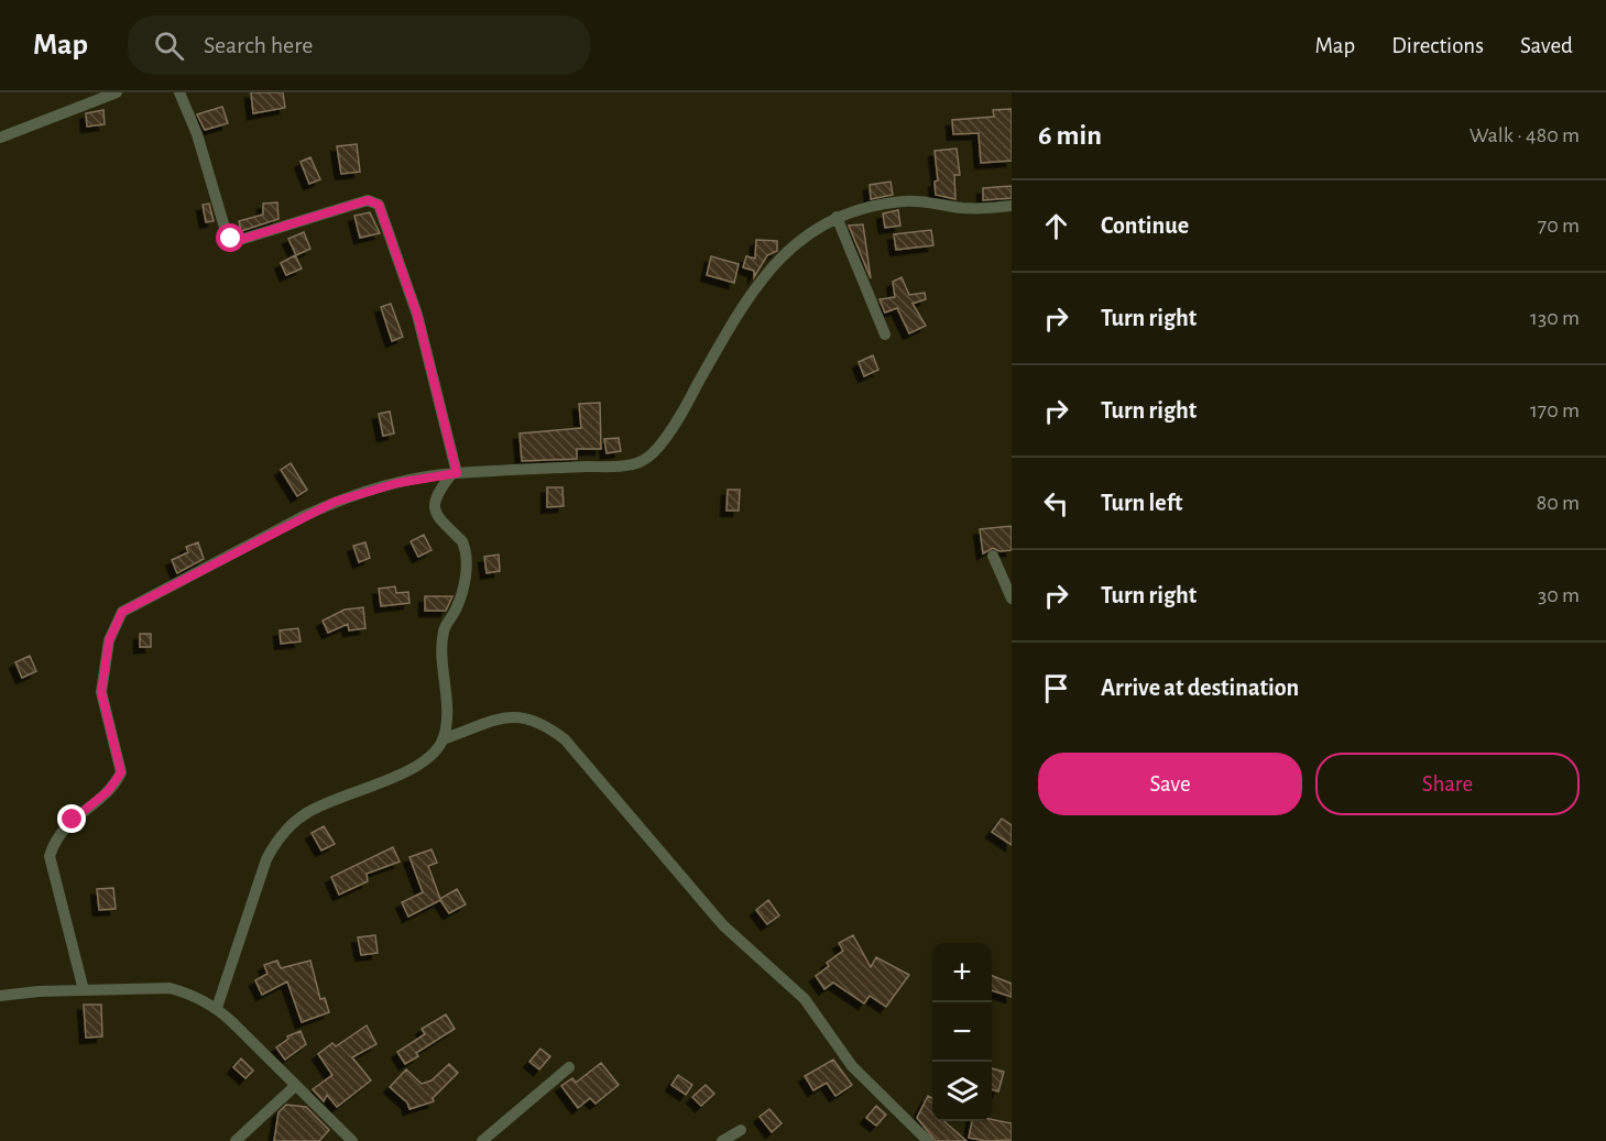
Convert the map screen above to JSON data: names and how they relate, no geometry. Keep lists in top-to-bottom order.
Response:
{
  "page": {
    "header": "Map",
    "search": "Search here",
    "nav": ["Map", "Directions", "Saved"],
    "heading": ["6 min", "Walk · 480 m"],
    "list": [
      ["Continue", "70 m"],
      ["Turn right", "130 m"],
      ["Turn right", "170 m"],
      ["Turn left", "80 m"],
      ["Turn right", "30 m"],
      "Arrive at destination"
    ],
    "buttons": ["Save", "Share"],
    "map_buttons": ["+", "−"]
  }
}
